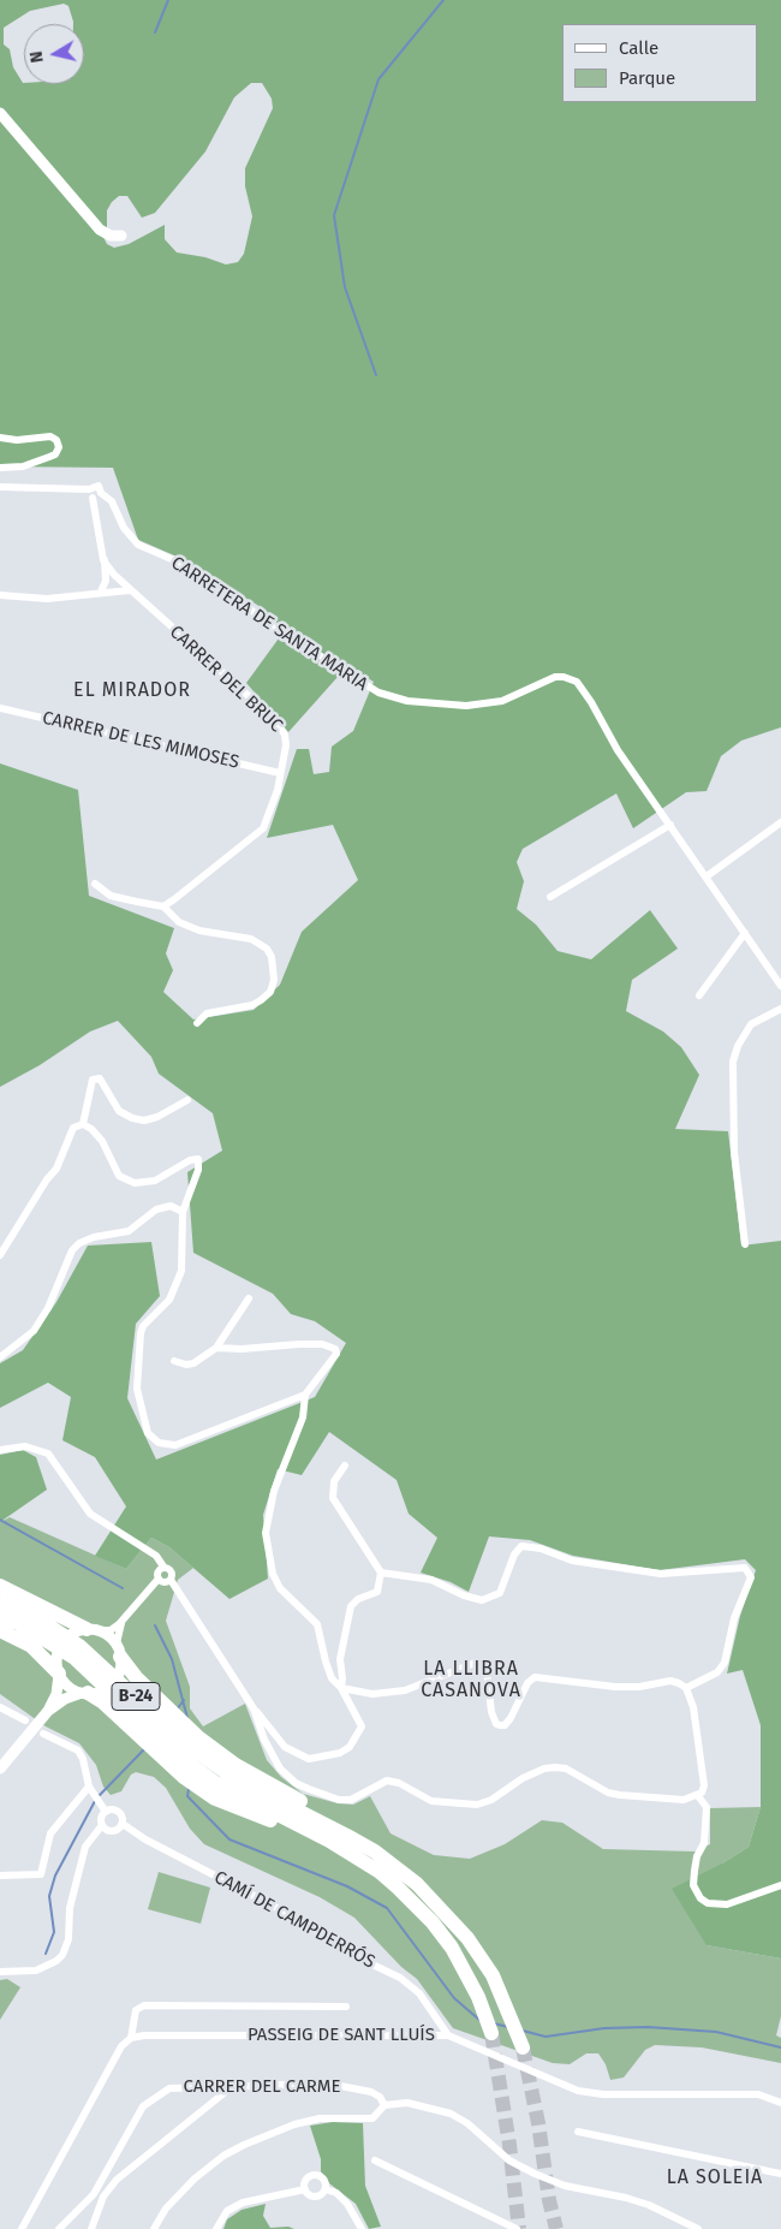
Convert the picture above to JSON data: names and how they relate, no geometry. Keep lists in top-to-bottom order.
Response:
{
  "streets": {
    "highway": ["B-24"],
    "street": [
      "CARRETERA DE SANTA MARIA",
      "CARRER DEL BRUC",
      "CARRER DE LES MIMOSES",
      "CAMÍ DE CAMPDERRÓS",
      "PASSEIG DE SANT LLUÍS",
      "CARRER DEL CARME"
    ]
  },
  "crossings": [
    ["CARRER DEL BRUC", "CARRER DE LES MIMOSES"],
    ["CAMÍ DE CAMPDERRÓS", "PASSEIG DE SANT LLUÍS"]
  ],
  "districts": ["EL MIRADOR", "LA LLIBRA CASANOVA", "LA SOLEIA"],
  "legend": ["Calle", "Parque"],
  "north": "left"
}
